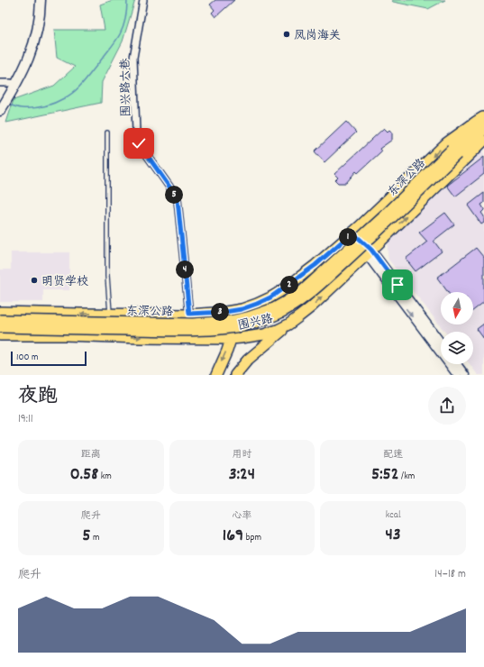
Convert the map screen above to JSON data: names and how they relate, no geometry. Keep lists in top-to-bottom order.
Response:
{
  "streets": {
    "main road": ["东深公路", "围兴路"],
    "street": ["围兴路六巷"]
  },
  "crossings": [
    ["围兴路六巷", "围兴路"]
  ],
  "places": ["凤岗海关", "明贤学校"],
  "scale_bar": "100 m",
  "north": "bottom",
  "page": {
    "pins": [
      "5",
      "1",
      "4",
      "2",
      "3"
    ],
    "scale": "100 m",
    "heading": ["夜跑", "19:11"],
    "stats": [
      ["距离", "0.58 km"],
      ["用时", "3:24"],
      ["配速", "5:52 /km"],
      ["爬升", "5 m"],
      ["心率", "169 bpm"],
      ["kcal", "43"]
    ],
    "chart": ["爬升", "14–18 m"]
  }
}
